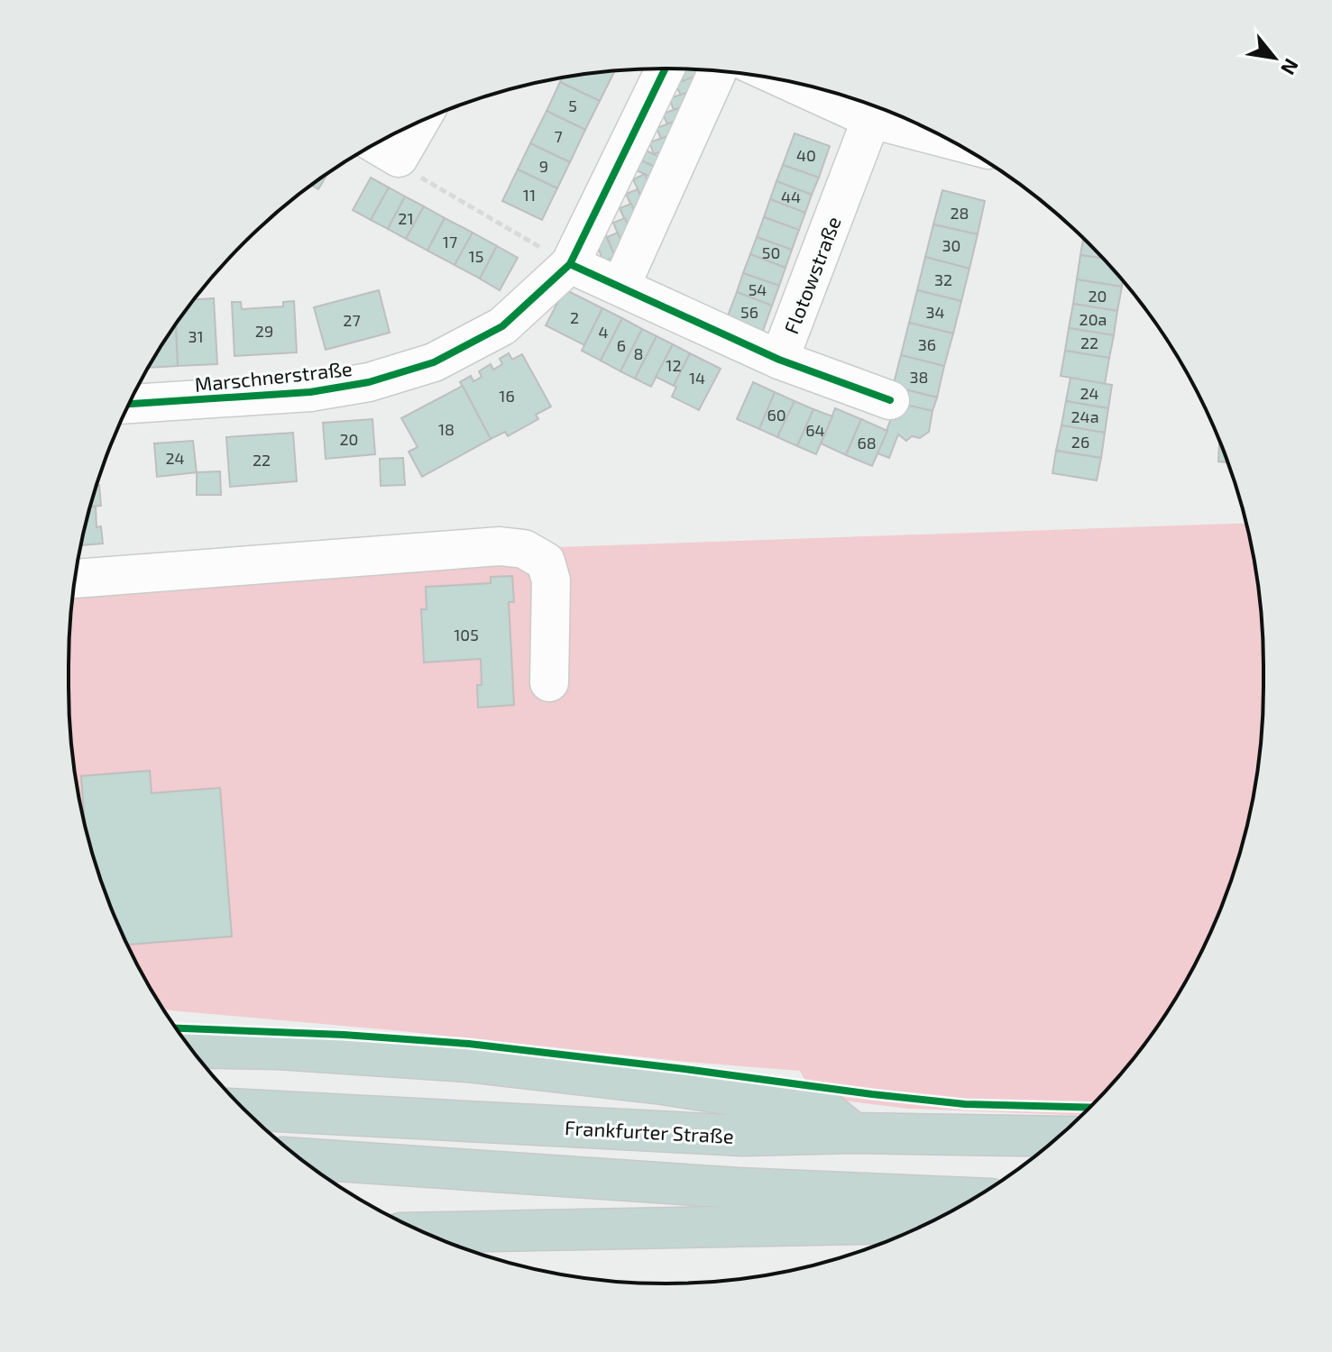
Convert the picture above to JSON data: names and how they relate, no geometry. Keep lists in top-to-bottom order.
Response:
{
  "streets": {
    "highway": ["Frankfurter Straße"],
    "street": ["Flotowstraße", "Marschnerstraße"]
  },
  "house_numbers": [
    "5",
    "7",
    "40",
    "9",
    "11",
    "44",
    "28",
    "21",
    "17",
    "30",
    "50",
    "15",
    "32",
    "54",
    "20",
    "56",
    "34",
    "2",
    "20a",
    "27",
    "29",
    "4",
    "31",
    "22",
    "36",
    "6",
    "8",
    "12",
    "38",
    "14",
    "24",
    "16",
    "60",
    "24a",
    "18",
    "64",
    "20",
    "26",
    "68",
    "24",
    "22",
    "105"
  ],
  "north": "bottom right"
}
